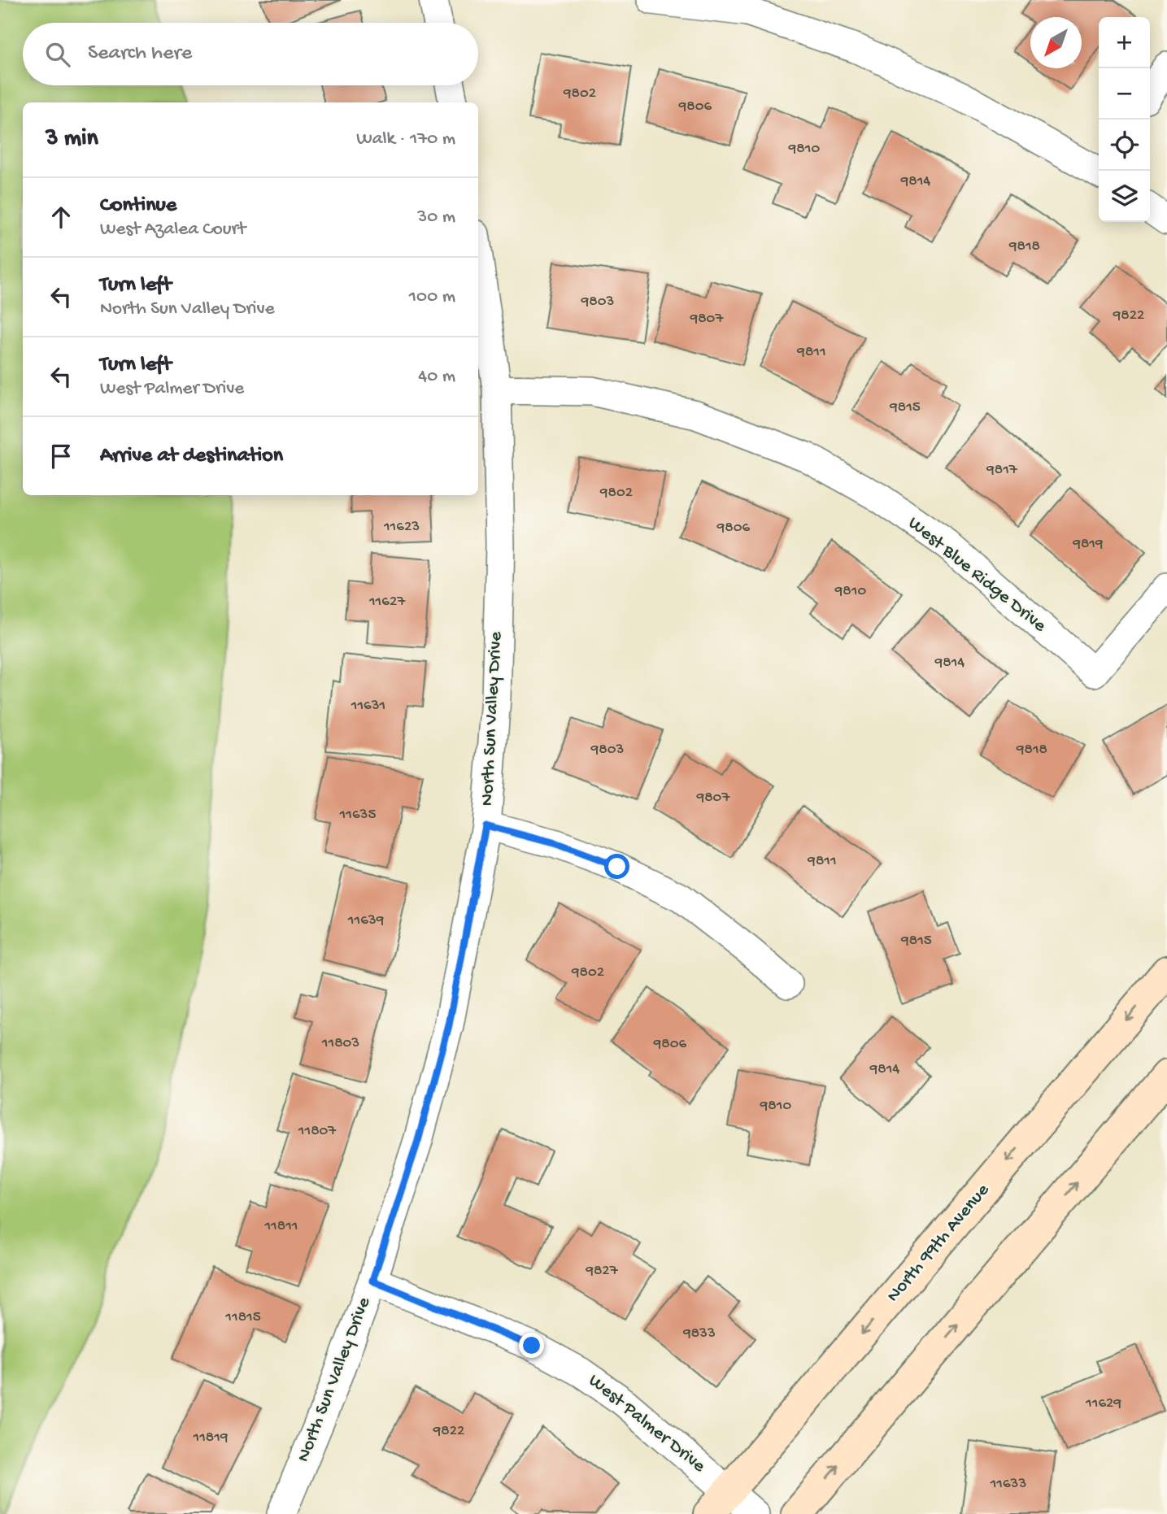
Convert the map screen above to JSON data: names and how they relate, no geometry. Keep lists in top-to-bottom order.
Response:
{
  "streets": {
    "main road": ["North 99th Avenue"],
    "street": ["West Blue Ridge Drive", "North Sun Valley Drive", "West Palmer Drive"]
  },
  "crossings": [
    ["West Blue Ridge Drive", "North Sun Valley Drive"],
    ["North Sun Valley Drive", "West Palmer Drive"],
    ["North 99th Avenue", "West Palmer Drive"]
  ],
  "house_numbers": [
    "9802",
    "9806",
    "9810",
    "9814",
    "9818",
    "9803",
    "9822",
    "9807",
    "9811",
    "9815",
    "9817",
    "9802",
    "11623",
    "9806",
    "9819",
    "9810",
    "11627",
    "9814",
    "11631",
    "9803",
    "9818",
    "9807",
    "11635",
    "9811",
    "11639",
    "9815",
    "9802",
    "11803",
    "9806",
    "9814",
    "9810",
    "11807",
    "11811",
    "9827",
    "11815",
    "9833",
    "11629",
    "9822",
    "11819",
    "11633"
  ],
  "north": "bottom left",
  "page": {
    "map_buttons": ["+", "−"],
    "search": "Search here",
    "heading": ["3 min", "Walk · 170 m"],
    "list": [
      ["Continue", "West Azalea Court", "30 m"],
      ["Turn left", "North Sun Valley Drive", "100 m"],
      ["Turn left", "West Palmer Drive", "40 m"],
      "Arrive at destination"
    ]
  }
}
